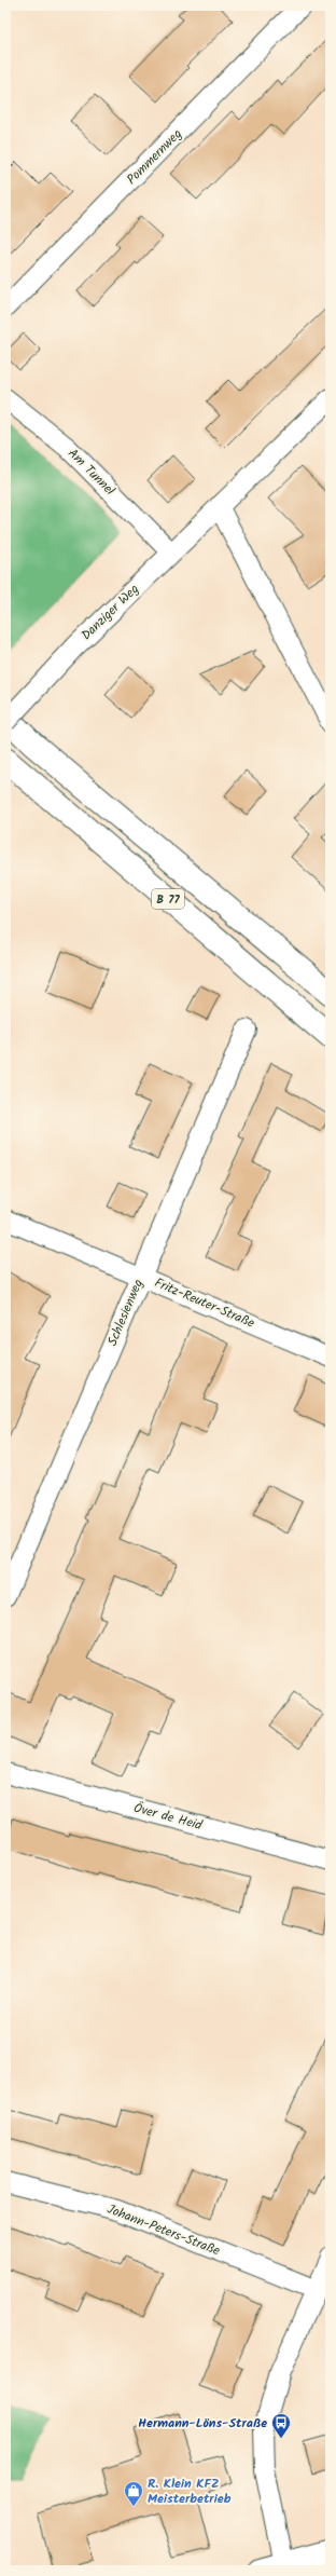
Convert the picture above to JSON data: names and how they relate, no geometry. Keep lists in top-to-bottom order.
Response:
{
  "streets": {
    "main road": ["B 77"],
    "street": [
      "Pommernweg",
      "Am Tunnel",
      "Danziger Weg",
      "Fritz-Reuter-Straße",
      "Schlesienweg",
      "Över de Heid",
      "Johann-Peters-Straße"
    ]
  },
  "crossings": [
    ["Am Tunnel", "Danziger Weg"],
    ["Fritz-Reuter-Straße", "Schlesienweg"]
  ],
  "places": {
    "bus stop": ["Hermann-Löns-Straße"],
    "shop": ["R. Klein KFZ Meisterbetrieb"]
  }
}
